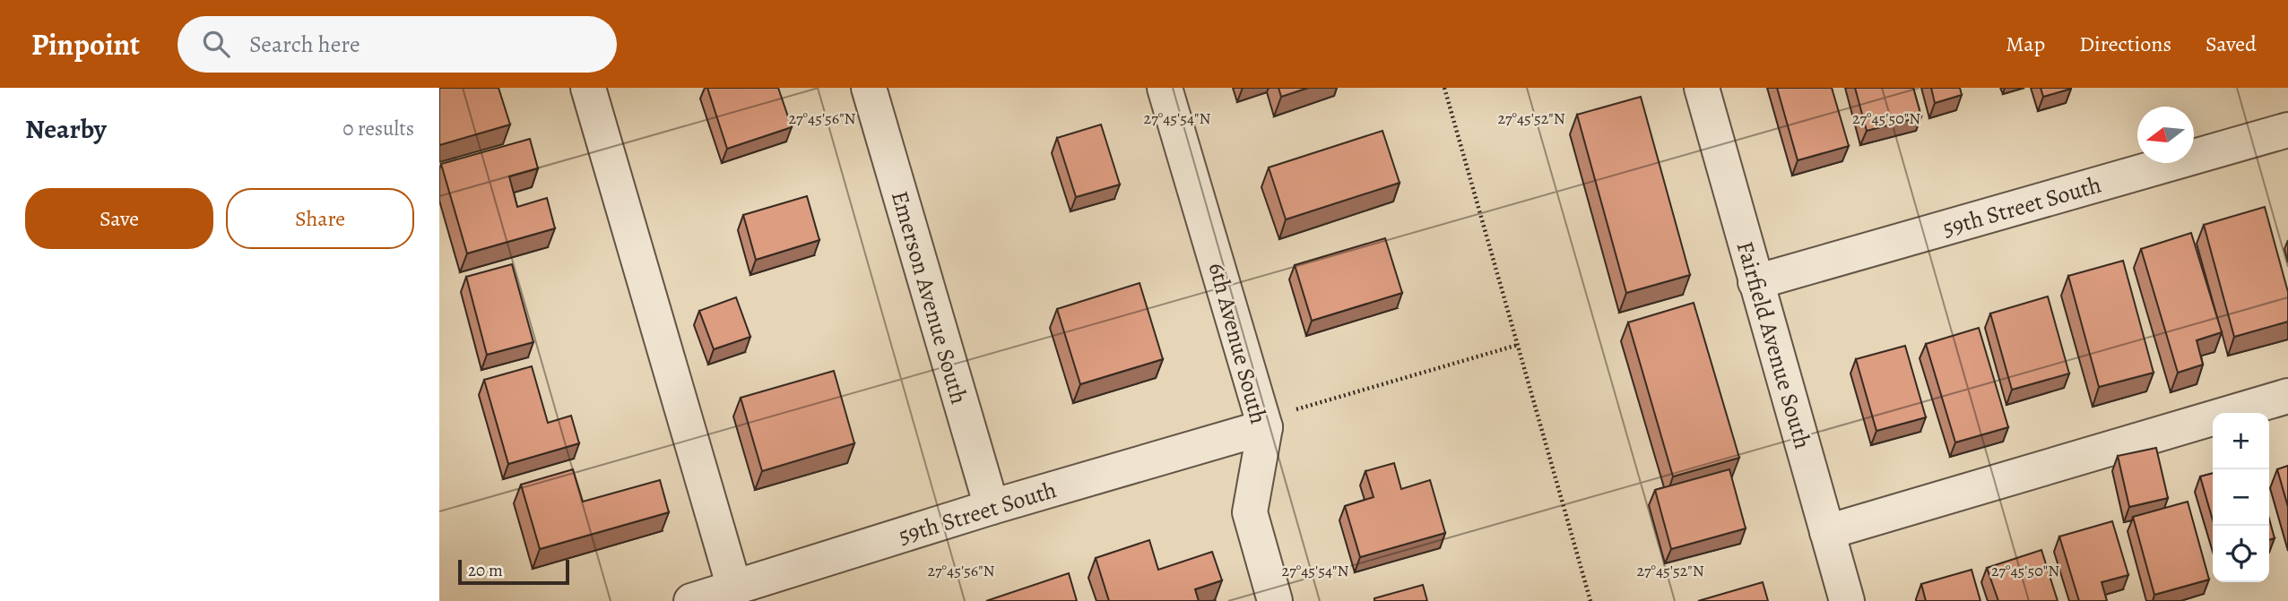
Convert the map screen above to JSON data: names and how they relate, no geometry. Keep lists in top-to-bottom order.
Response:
{
  "streets": {
    "street": [
      "59th Street South",
      "Emerson Avenue South",
      "6th Avenue South",
      "Fairfield Avenue South"
    ]
  },
  "crossings": [
    ["59th Street South", "Emerson Avenue South"],
    ["59th Street South", "6th Avenue South"],
    ["59th Street South", "Fairfield Avenue South"]
  ],
  "scale_bar": "20 m",
  "north": "left",
  "page": {
    "header": "Pinpoint",
    "search": "Search here",
    "nav": ["Map", "Directions", "Saved"],
    "heading": ["Nearby", "0 results"],
    "buttons": ["Save", "Share"],
    "map_buttons": ["+", "−"],
    "scale": "20 m"
  },
  "coordinates": [
    "27°45'56\"N",
    "27°45'54\"N",
    "27°45'52\"N",
    "27°45'50\"N"
  ]
}
